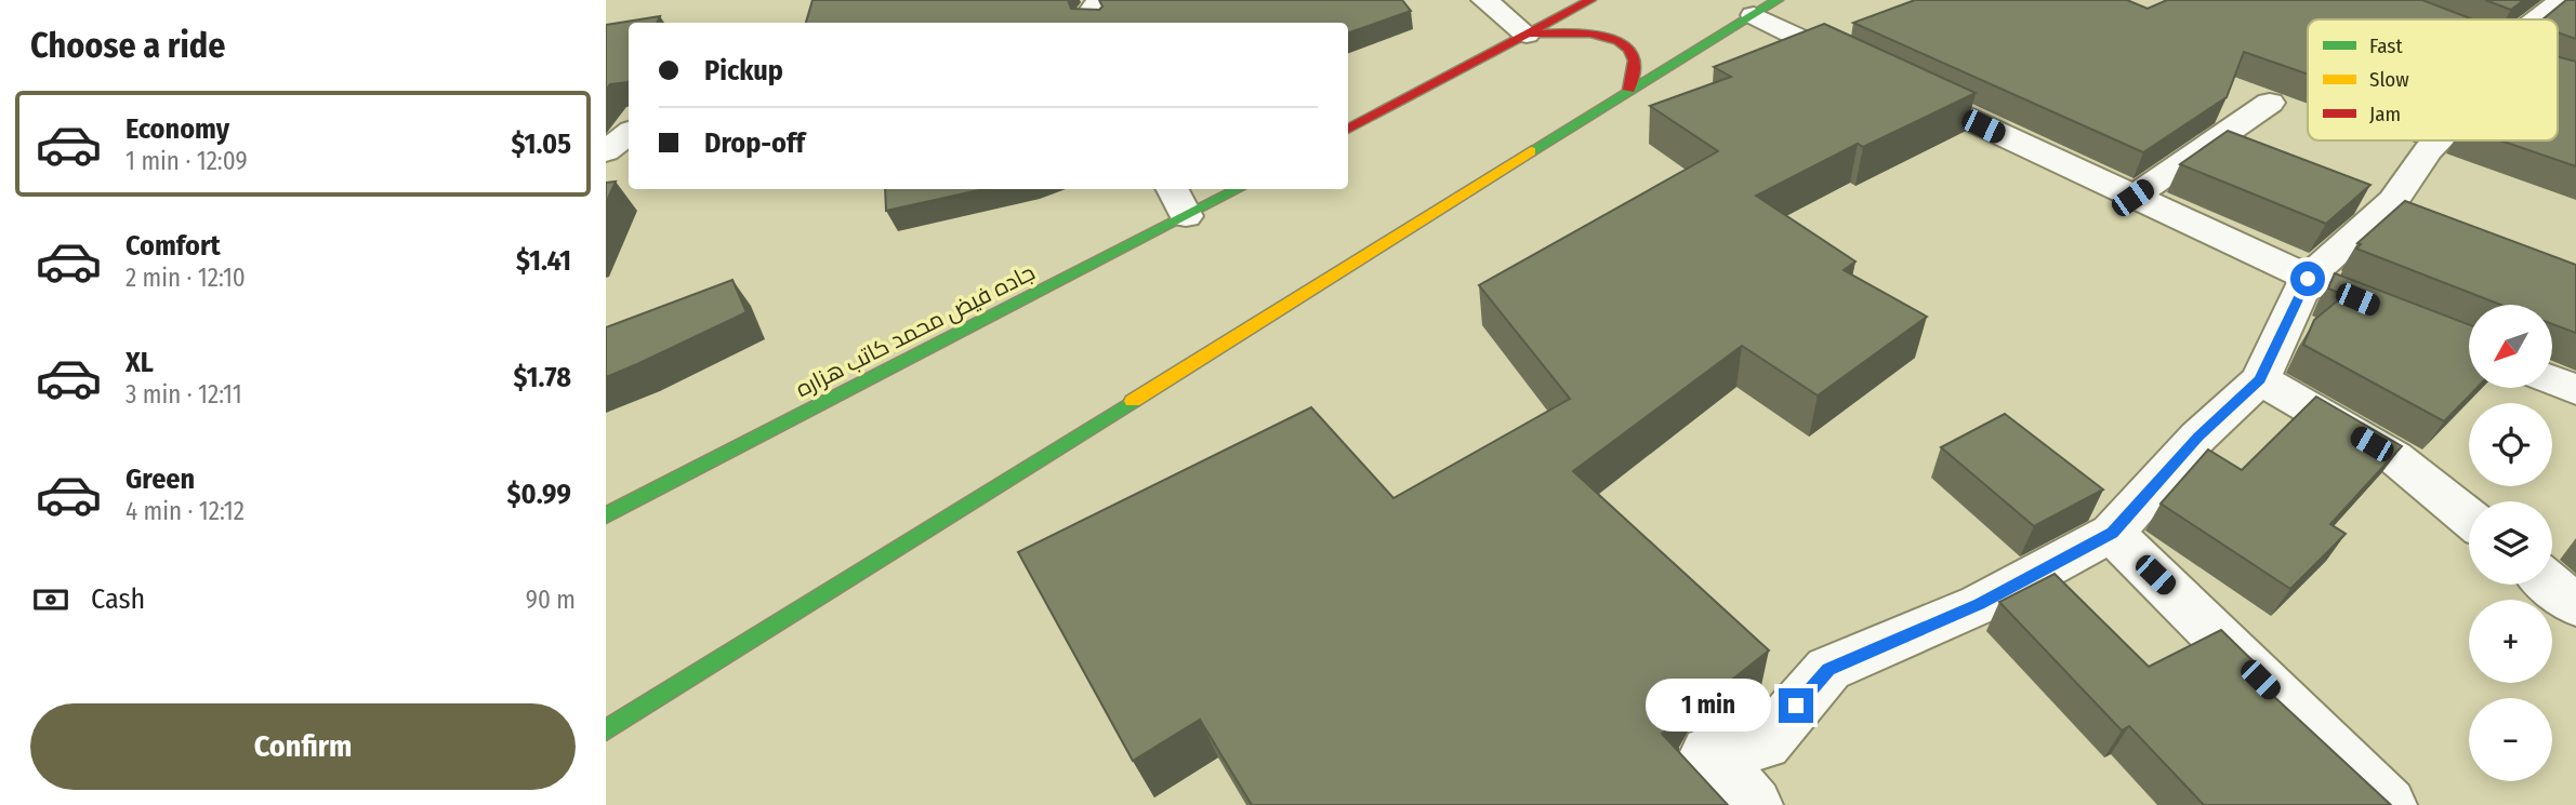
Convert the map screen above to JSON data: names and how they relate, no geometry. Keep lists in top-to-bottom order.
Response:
{
  "streets": {
    "main road": ["جاده فیض محمد کاتب هزاره"]
  },
  "legend": ["Fast", "Slow", "Jam"],
  "north": "bottom left",
  "page": {
    "heading": "Choose a ride",
    "banner": ["Pickup", "Drop-off"],
    "list": [
      {
        "name": "Economy",
        "note": "1 min · 12:09",
        "value": "$1.05"
      },
      {
        "name": "Comfort",
        "note": "2 min · 12:10",
        "value": "$1.41"
      },
      {
        "name": "XL",
        "note": "3 min · 12:11",
        "value": "$1.78"
      },
      {
        "name": "Green",
        "note": "4 min · 12:12",
        "value": "$0.99"
      }
    ],
    "map_buttons": ["+", "−"],
    "pay": ["Cash", "90 m"],
    "bubble": "1 min",
    "buttons": "Confirm"
  }
}
